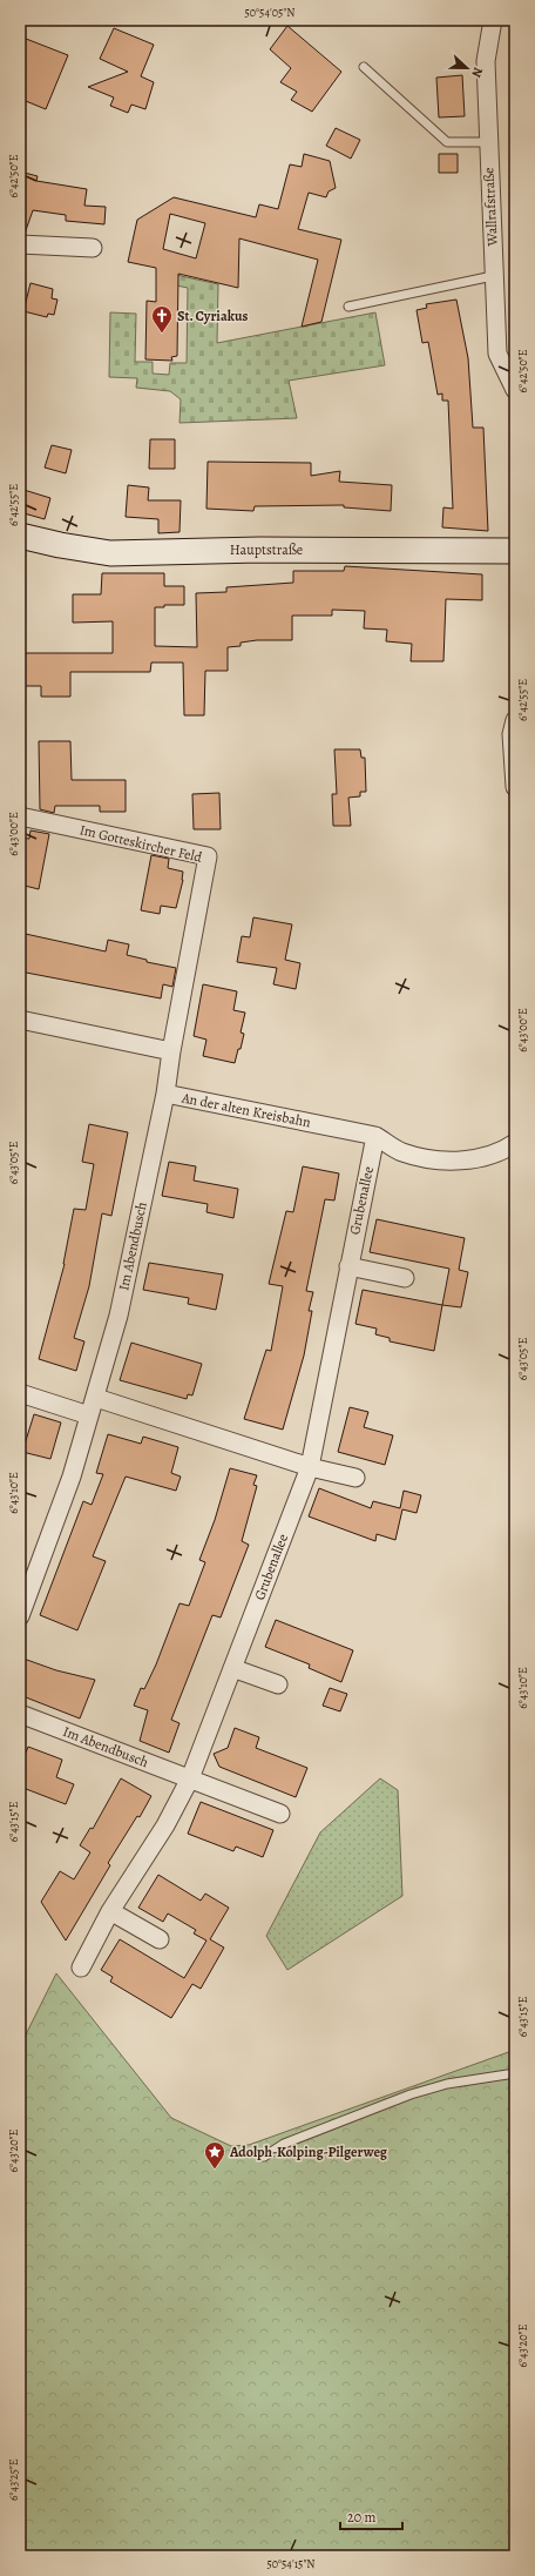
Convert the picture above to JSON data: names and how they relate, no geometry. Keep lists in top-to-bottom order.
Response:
{
  "streets": {
    "main road": ["Hauptstraße"],
    "street": [
      "Wallrafstraße",
      "Im Gotteskircher Feld",
      "An der alten Kreisbahn",
      "Grubenallee",
      "Im Abendbusch"
    ]
  },
  "crossings": [
    ["Im Gotteskircher Feld", "An der alten Kreisbahn"],
    ["An der alten Kreisbahn", "Grubenallee"],
    ["An der alten Kreisbahn", "Im Abendbusch"],
    ["Grubenallee", "Im Abendbusch"]
  ],
  "places": {
    "church": ["St. Cyriakus"],
    "place": ["Adolph-Kolping-Pilgerweg"]
  },
  "scale_bar": "20 m",
  "north": "right",
  "coordinates": [
    "50°54'05\"N",
    "6°42'50\"E",
    "6°42'55\"E",
    "6°43'00\"E",
    "6°43'05\"E",
    "6°43'10\"E",
    "6°43'15\"E",
    "6°43'20\"E",
    "6°43'25\"E",
    "50°54'15\"N"
  ]
}
